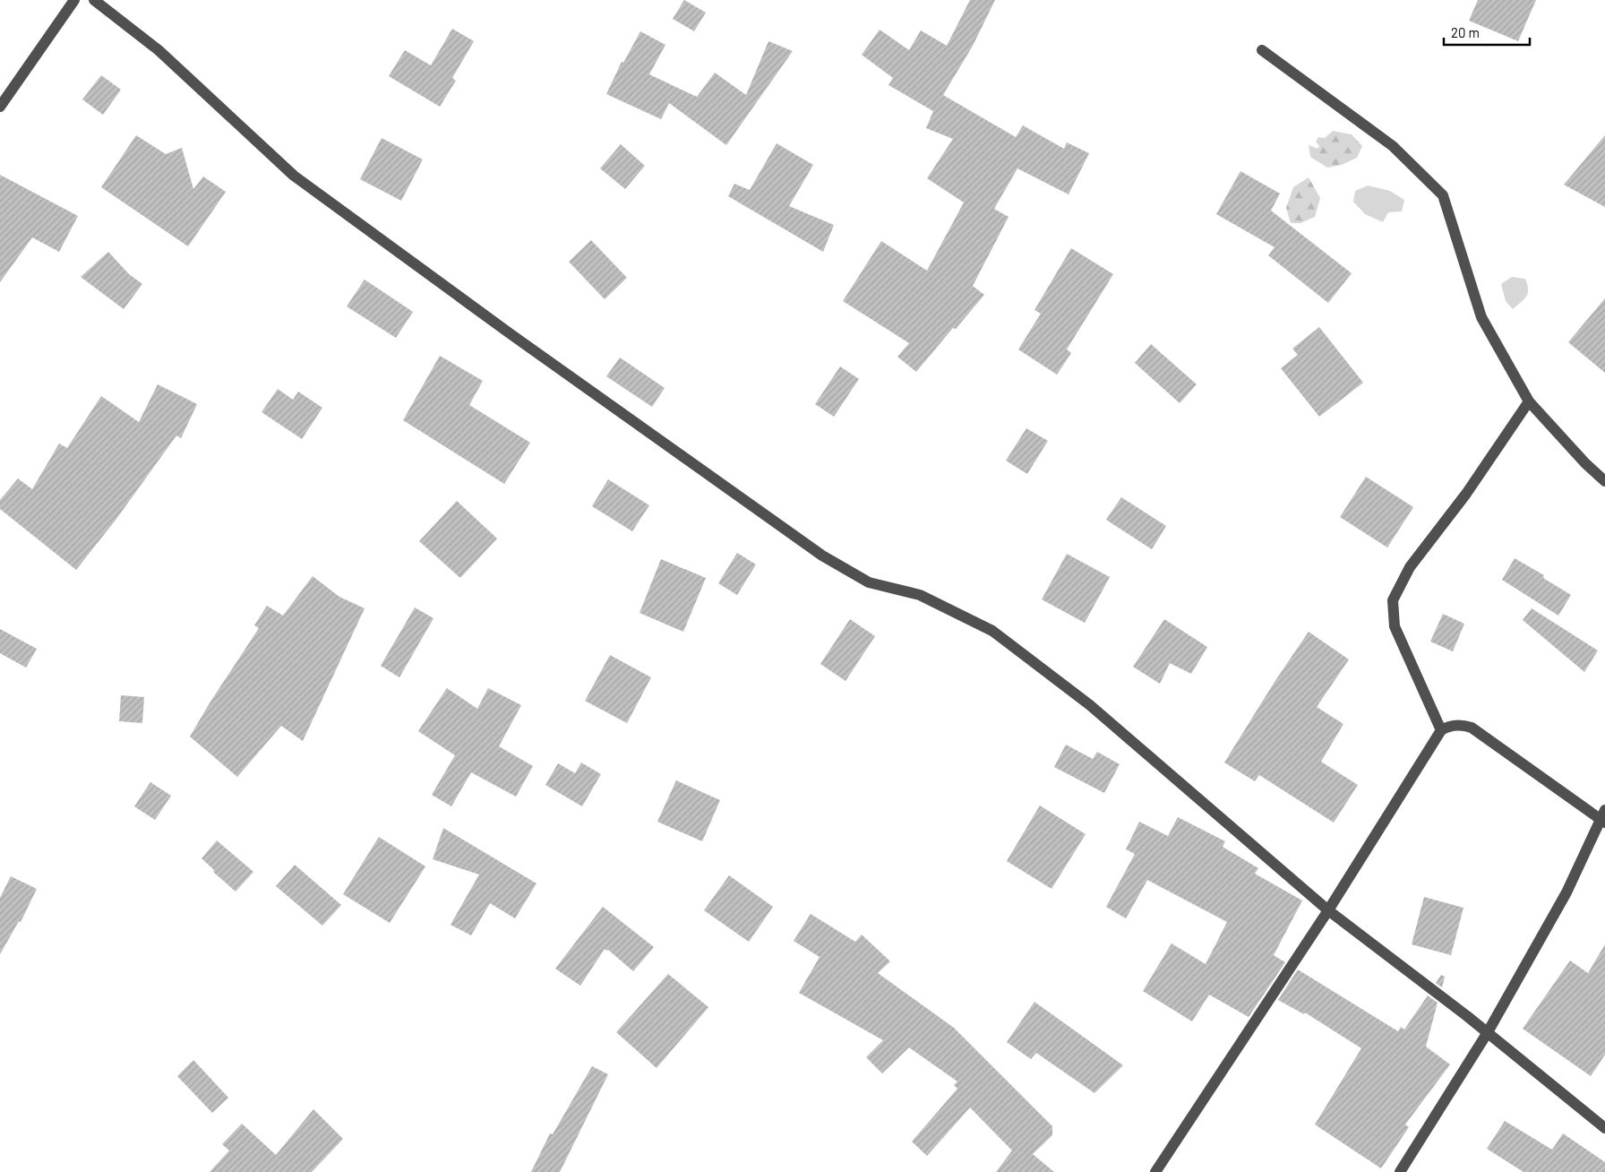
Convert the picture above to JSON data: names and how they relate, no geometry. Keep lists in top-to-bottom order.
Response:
{
  "scale_bar": "20 m"
}
